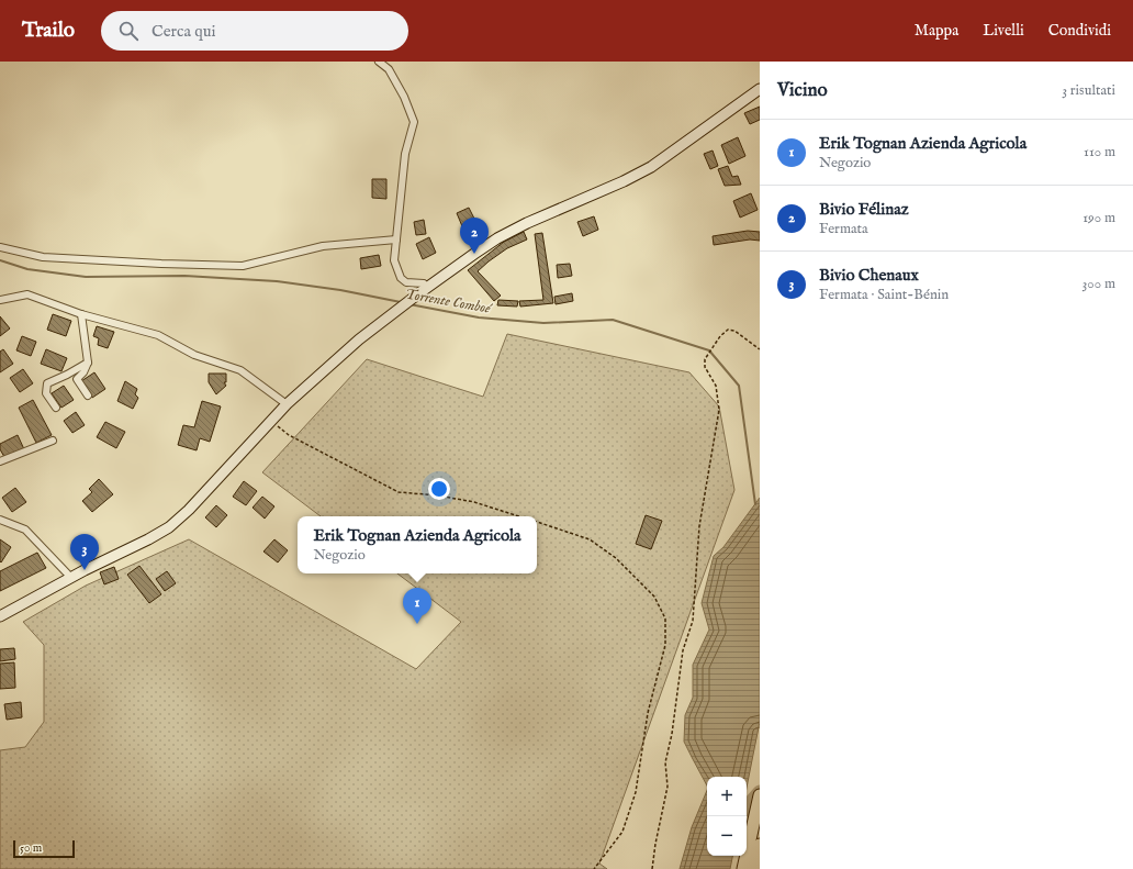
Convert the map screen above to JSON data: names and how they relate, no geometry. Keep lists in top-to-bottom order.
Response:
{
  "water": ["Torrente Comboé"],
  "scale_bar": "50 m",
  "page": {
    "header": "Trailo",
    "search": "Cerca qui",
    "nav": ["Mappa", "Livelli", "Condividi"],
    "heading": ["Vicino", "3 risultati"],
    "list": [
      {
        "mark": "1",
        "name": "Erik Tognan Azienda Agricola",
        "note": "Negozio",
        "value": "110 m"
      },
      {
        "mark": "2",
        "name": "Bivio Félinaz",
        "note": "Fermata",
        "value": "190 m"
      },
      {
        "mark": "3",
        "name": "Bivio Chenaux",
        "note": "Fermata · Saint-Bénin",
        "value": "300 m"
      }
    ],
    "pins": ["2", "3", "1"],
    "popup": ["Erik Tognan Azienda Agricola", "Negozio"],
    "map_buttons": ["+", "−"],
    "scale": "50 m"
  }
}
